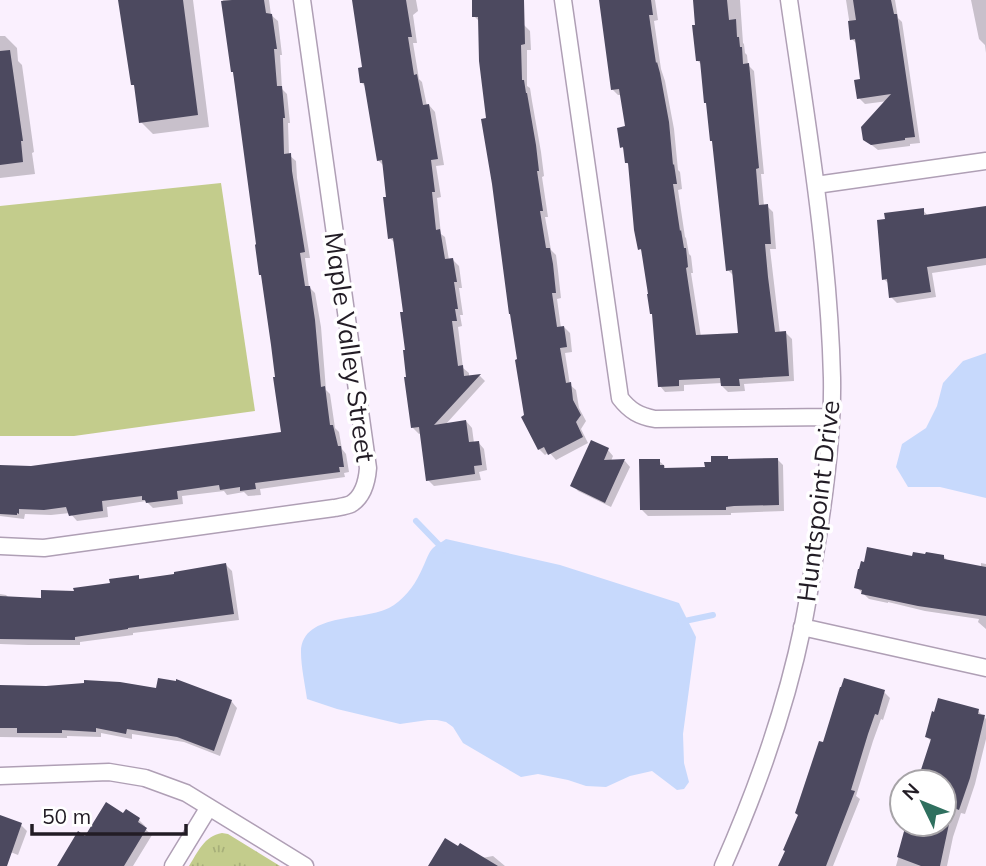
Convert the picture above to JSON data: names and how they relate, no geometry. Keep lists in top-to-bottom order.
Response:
{
  "streets": {
    "street": ["Maple Valley Street", "Huntspoint Drive"]
  },
  "scale_bar": "50 m",
  "north": "top left"
}
